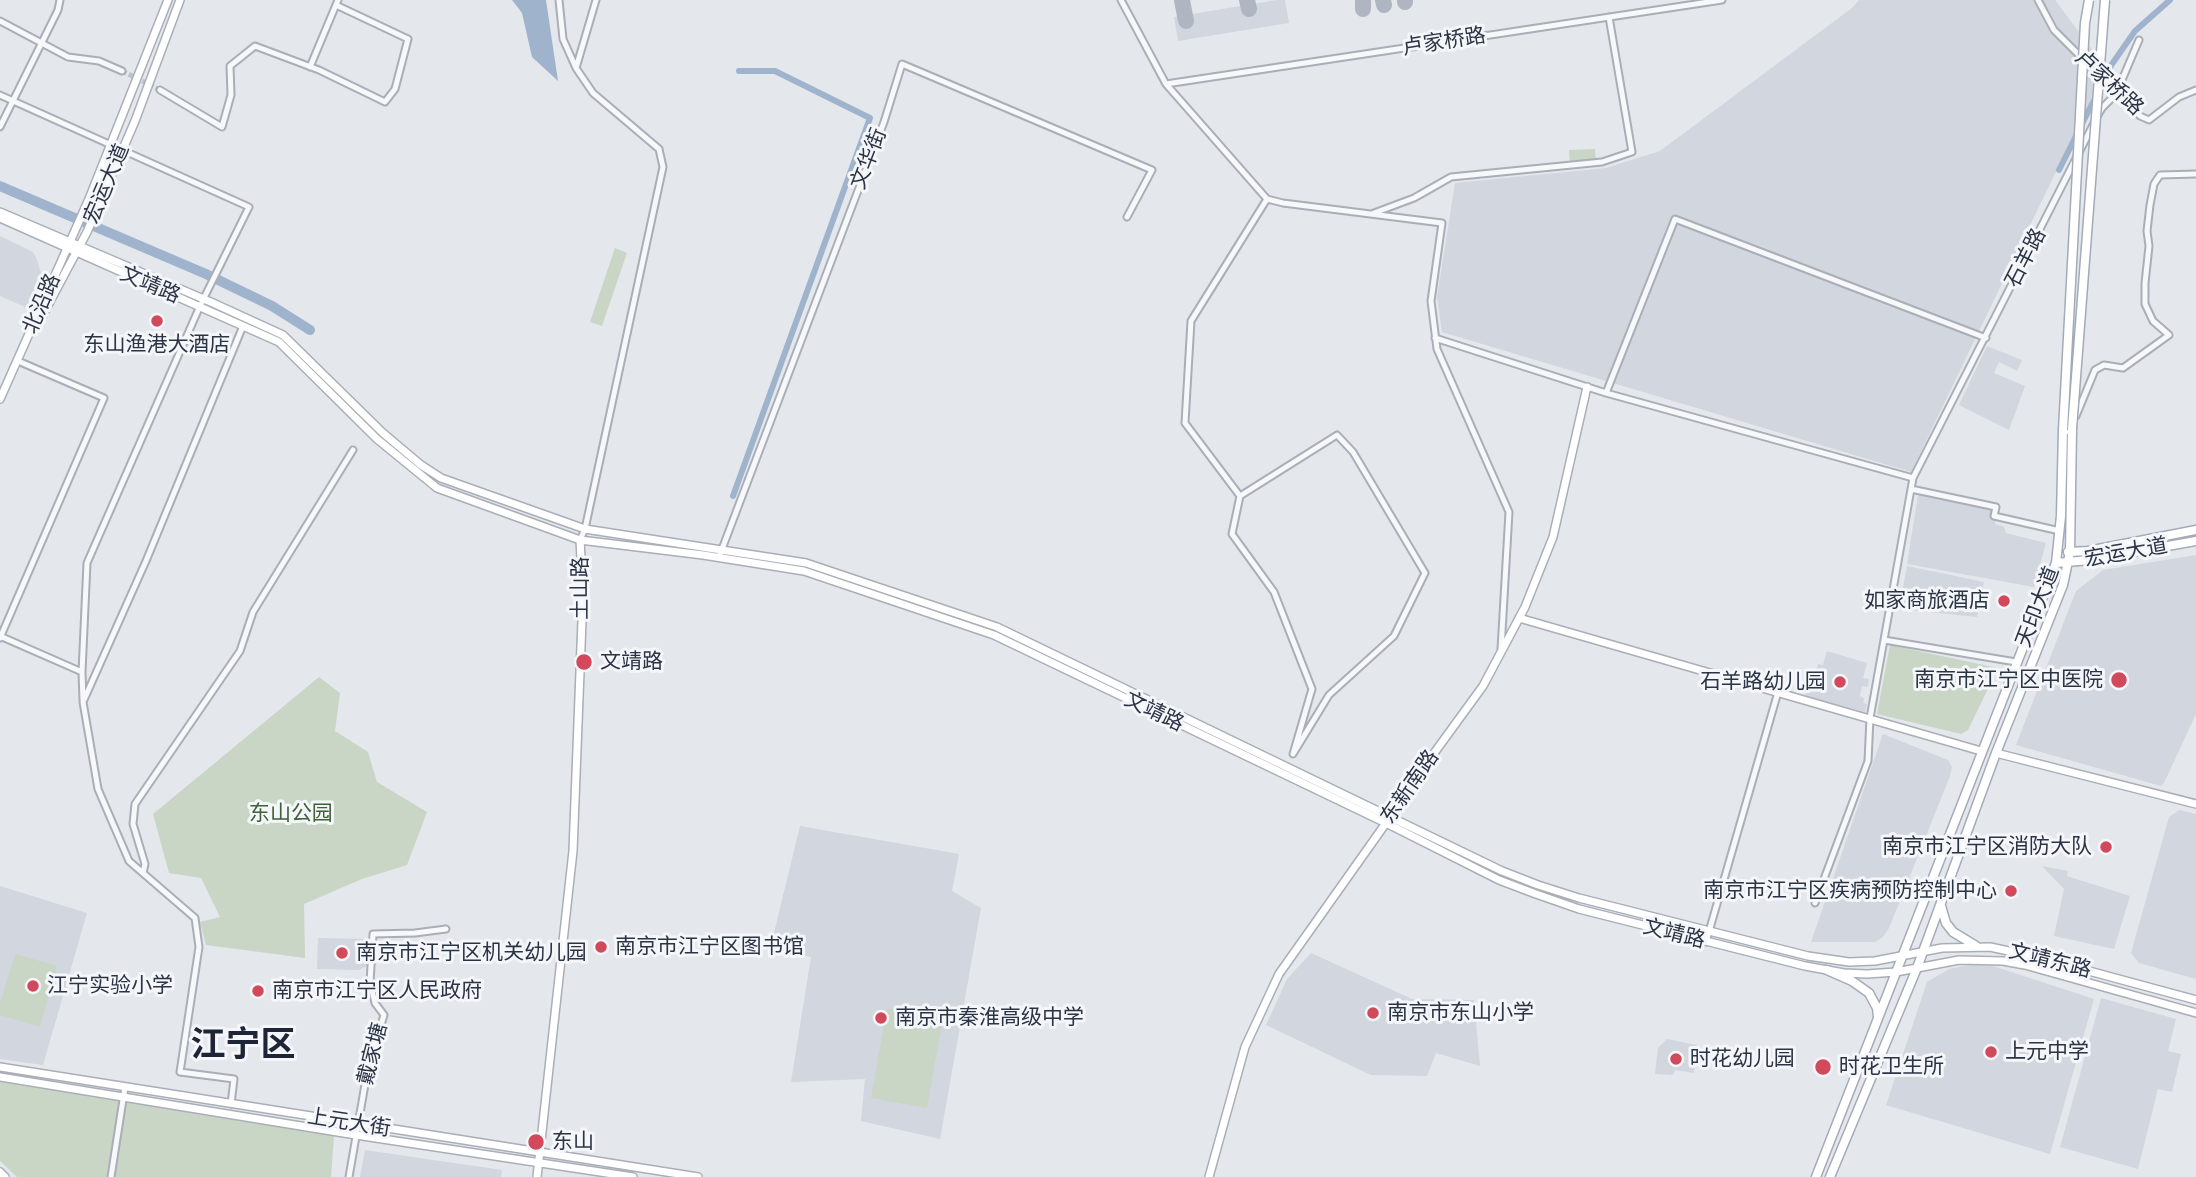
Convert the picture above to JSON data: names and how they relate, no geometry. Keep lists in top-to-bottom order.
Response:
{
  "streets": {
    "main road": [
      "宏运大道",
      "文靖路",
      "北沿路",
      "土山路",
      "天印大道",
      "东新南路",
      "文靖东路",
      "上元大街"
    ],
    "street": [
      "卢家桥路",
      "文华街",
      "石羊路",
      "戴家塘"
    ]
  },
  "crossings": [
    ["卢家桥路", "石羊路"],
    ["文华街", "文靖路"],
    ["宏运大道", "文靖路"],
    ["宏运大道", "北沿路"],
    ["宏运大道", "天印大道"],
    ["文靖路", "北沿路"],
    ["文靖路", "土山路"],
    ["文靖路", "天印大道"],
    ["文靖路", "东新南路"],
    ["文靖路", "文靖东路"],
    ["土山路", "上元大街"],
    ["天印大道", "文靖东路"],
    ["戴家塘", "上元大街"]
  ],
  "districts": ["江宁区"],
  "parks": ["东山公园"],
  "places": [
    "东山渔港大酒店",
    "如家商旅酒店",
    "文靖路",
    "南京市江宁区中医院",
    "石羊路幼儿园",
    "南京市江宁区消防大队",
    "南京市江宁区疾病预防控制中心",
    "南京市江宁区图书馆",
    "南京市江宁区机关幼儿园",
    "江宁实验小学",
    "南京市江宁区人民政府",
    "南京市东山小学",
    "南京市秦淮高级中学",
    "上元中学",
    "时花幼儿园",
    "时花卫生所",
    "东山"
  ]
}
